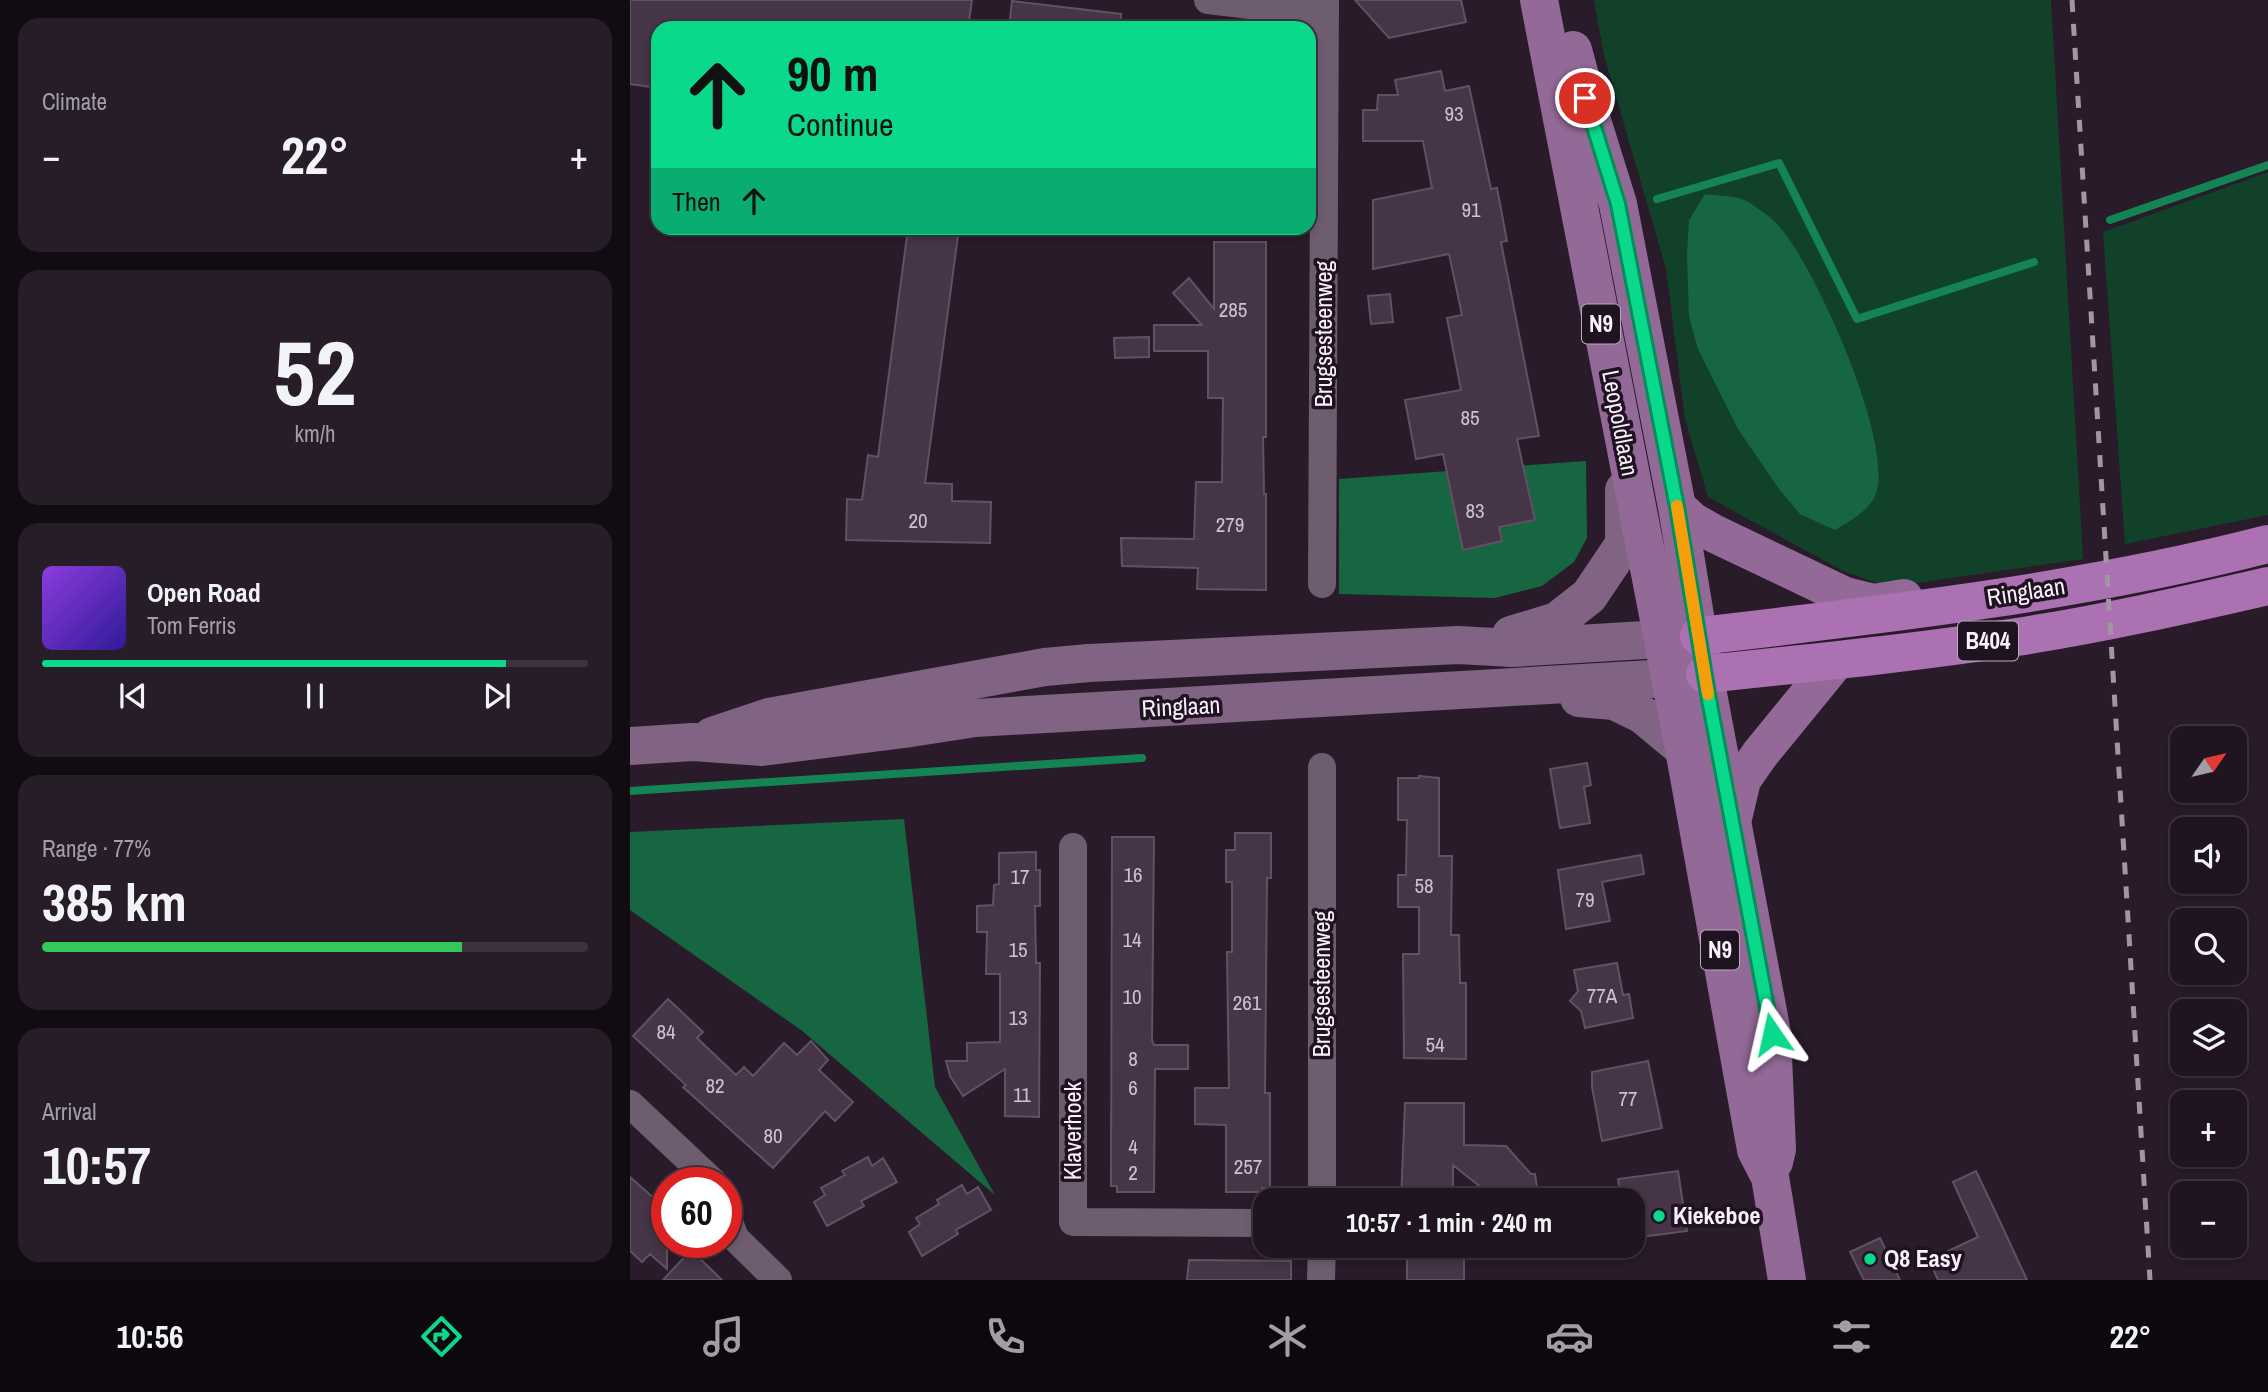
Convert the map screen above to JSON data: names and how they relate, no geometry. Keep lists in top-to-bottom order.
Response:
{
  "streets": {
    "highway": ["Ringlaan", "B404"],
    "main road": ["N9", "Leopoldlaan"],
    "street": ["Brugsesteenweg", "Klaverhoek"]
  },
  "crossings": [
    ["N9", "Leopoldlaan"],
    ["N9", "Ringlaan"],
    ["Leopoldlaan", "Ringlaan"]
  ],
  "places": ["Kiekeboe", "Q8 Easy"],
  "house_numbers": [
    "93",
    "91",
    "285",
    "85",
    "83",
    "20",
    "279",
    "16",
    "17",
    "58",
    "79",
    "14",
    "15",
    "77A",
    "10",
    "261",
    "13",
    "84",
    "54",
    "8",
    "82",
    "6",
    "11",
    "77",
    "80",
    "4",
    "257",
    "2"
  ],
  "north": "top right",
  "page": {
    "tile": [
      "Climate",
      ["52", "km/h"],
      ["Range · 77%", "385 km"],
      ["Arrival", "10:57"]
    ],
    "turn": ["90 m", "Continue"],
    "heat": ["−", "22°", "+"],
    "then": "Then",
    "song": ["Open Road", "Tom Ferris"],
    "map_buttons": ["+", "−"],
    "limit": "60",
    "trip": "10:57 · 1 min · 240 m",
    "tabs": ["10:56", "22°"]
  }
}
